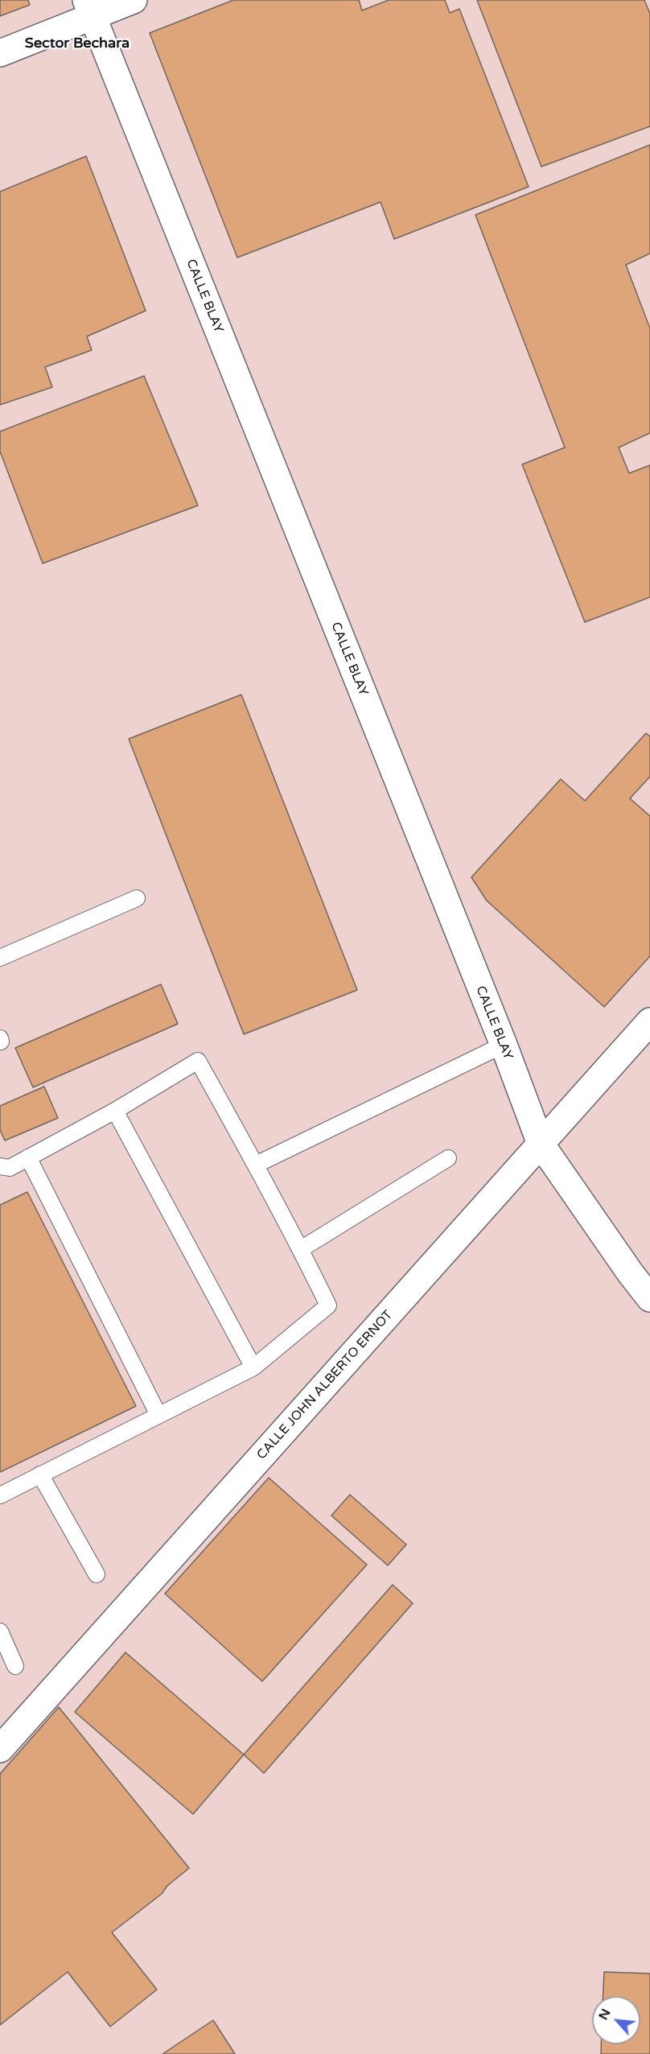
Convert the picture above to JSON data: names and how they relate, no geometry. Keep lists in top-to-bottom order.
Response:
{
  "streets": {
    "street": ["CALLE BLAY", "CALLE JOHN ALBERTO ERNOT"]
  },
  "crossings": [
    ["CALLE BLAY", "CALLE JOHN ALBERTO ERNOT"]
  ],
  "districts": ["Sector Bechara"],
  "north": "top left"
}
